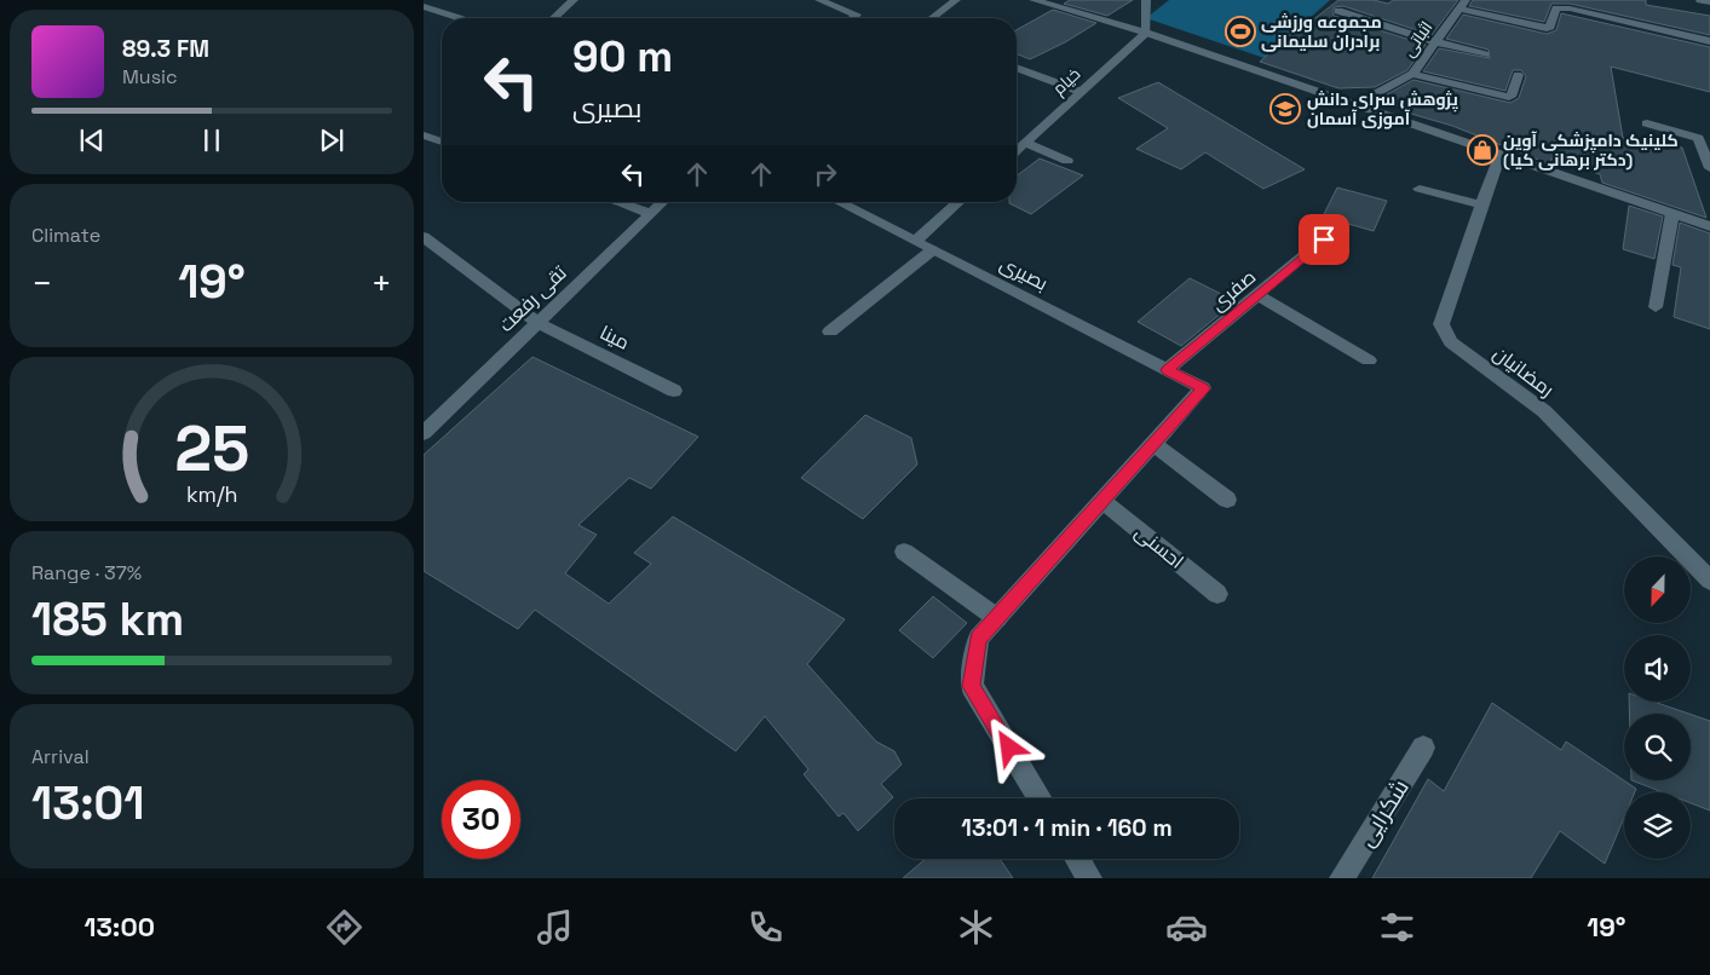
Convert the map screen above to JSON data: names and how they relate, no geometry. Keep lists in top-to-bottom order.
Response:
{
  "streets": {
    "street": [
      "اثباتی",
      "خیام",
      "بصیری",
      "صفری",
      "تقی رفعت",
      "مینا",
      "رمضانیان",
      "احسنی",
      "شکرایی"
    ]
  },
  "crossings": [
    ["بصیری", "صفری"],
    ["تقی رفعت", "مینا"]
  ],
  "places": {
    "sports": ["مجموعه ورزشی برادران سلیمانی"],
    "school or university": ["پژوهش سرای دانش آموزی آسمان"],
    "shop": ["کلینیک دامپزشکی آوین (دکتر برهانی کیا)"]
  },
  "north": "bottom",
  "page": {
    "turn": ["90 m", "بصیری"],
    "song": ["89.3 FM", "Music"],
    "tile": [
      "Climate",
      ["Range · 37%", "185 km"],
      ["Arrival", "13:01"]
    ],
    "heat": ["−", "19°", "+"],
    "limit": "30",
    "trip": "13:01 · 1 min · 160 m",
    "tabs": ["13:00", "19°"],
    "gauge": ["25", "km/h"]
  }
}
